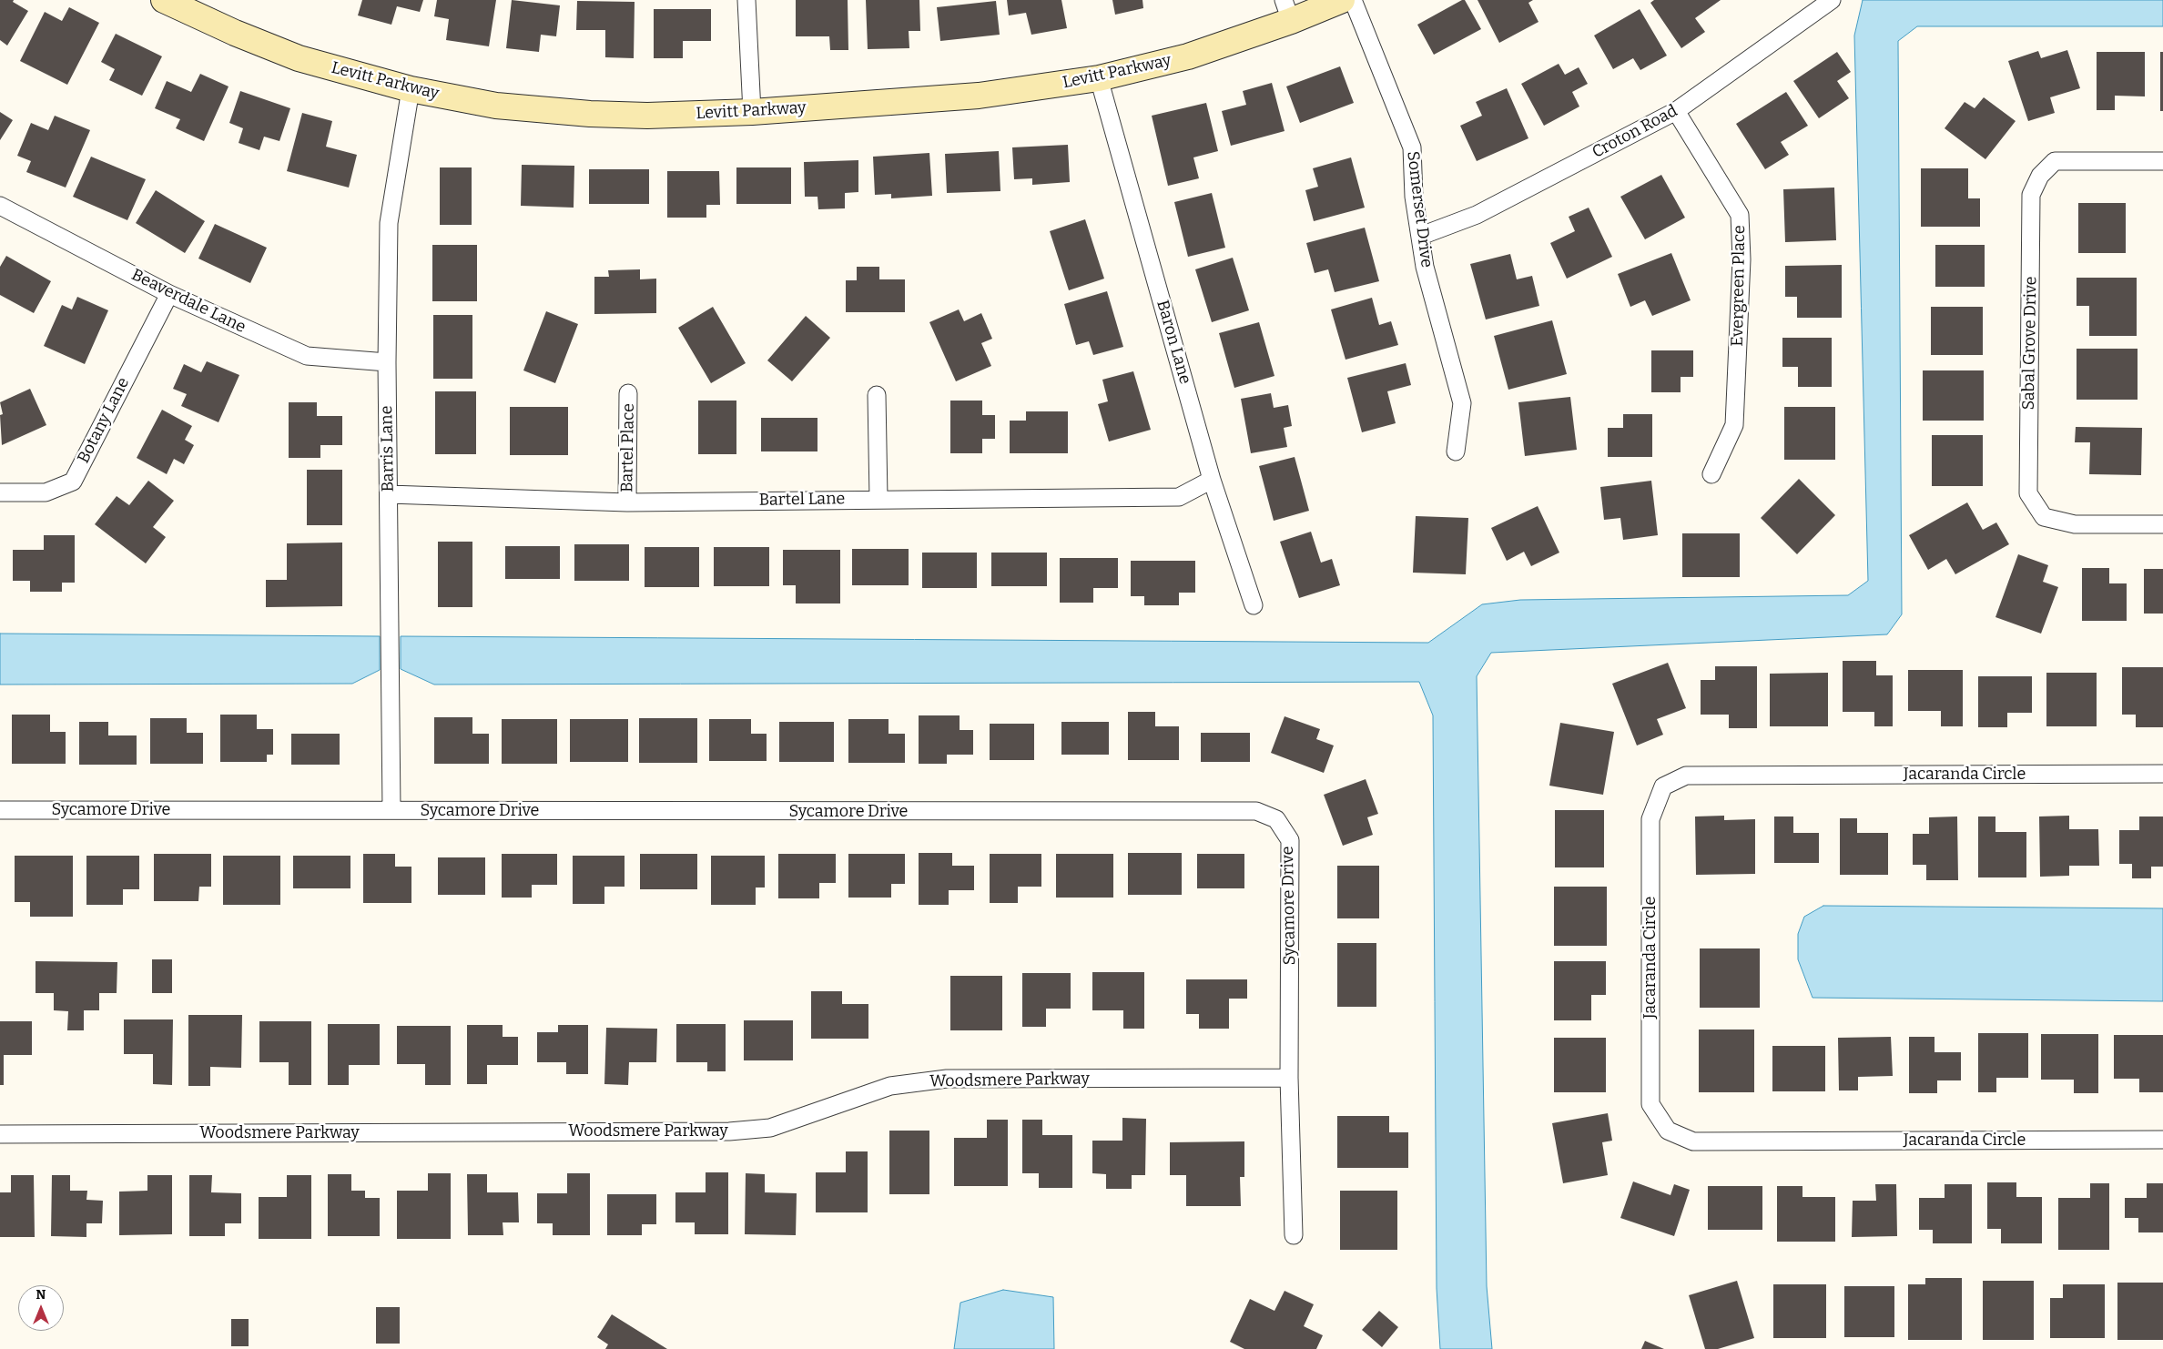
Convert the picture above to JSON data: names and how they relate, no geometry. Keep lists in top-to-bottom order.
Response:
{
  "streets": {
    "street": [
      "Levitt Parkway",
      "Croton Road",
      "Somerset Drive",
      "Evergreen Place",
      "Beaverdale Lane",
      "Baron Lane",
      "Sabal Grove Drive",
      "Botany Lane",
      "Bartel Place",
      "Barris Lane",
      "Bartel Lane",
      "Jacaranda Circle",
      "Sycamore Drive",
      "Woodsmere Parkway"
    ]
  },
  "crossings": [
    ["Levitt Parkway", "Baron Lane"],
    ["Levitt Parkway", "Barris Lane"],
    ["Croton Road", "Somerset Drive"],
    ["Croton Road", "Evergreen Place"],
    ["Beaverdale Lane", "Botany Lane"],
    ["Beaverdale Lane", "Barris Lane"],
    ["Baron Lane", "Bartel Lane"],
    ["Bartel Place", "Bartel Lane"],
    ["Barris Lane", "Bartel Lane"],
    ["Barris Lane", "Sycamore Drive"],
    ["Sycamore Drive", "Woodsmere Parkway"]
  ],
  "north": "top"
}
